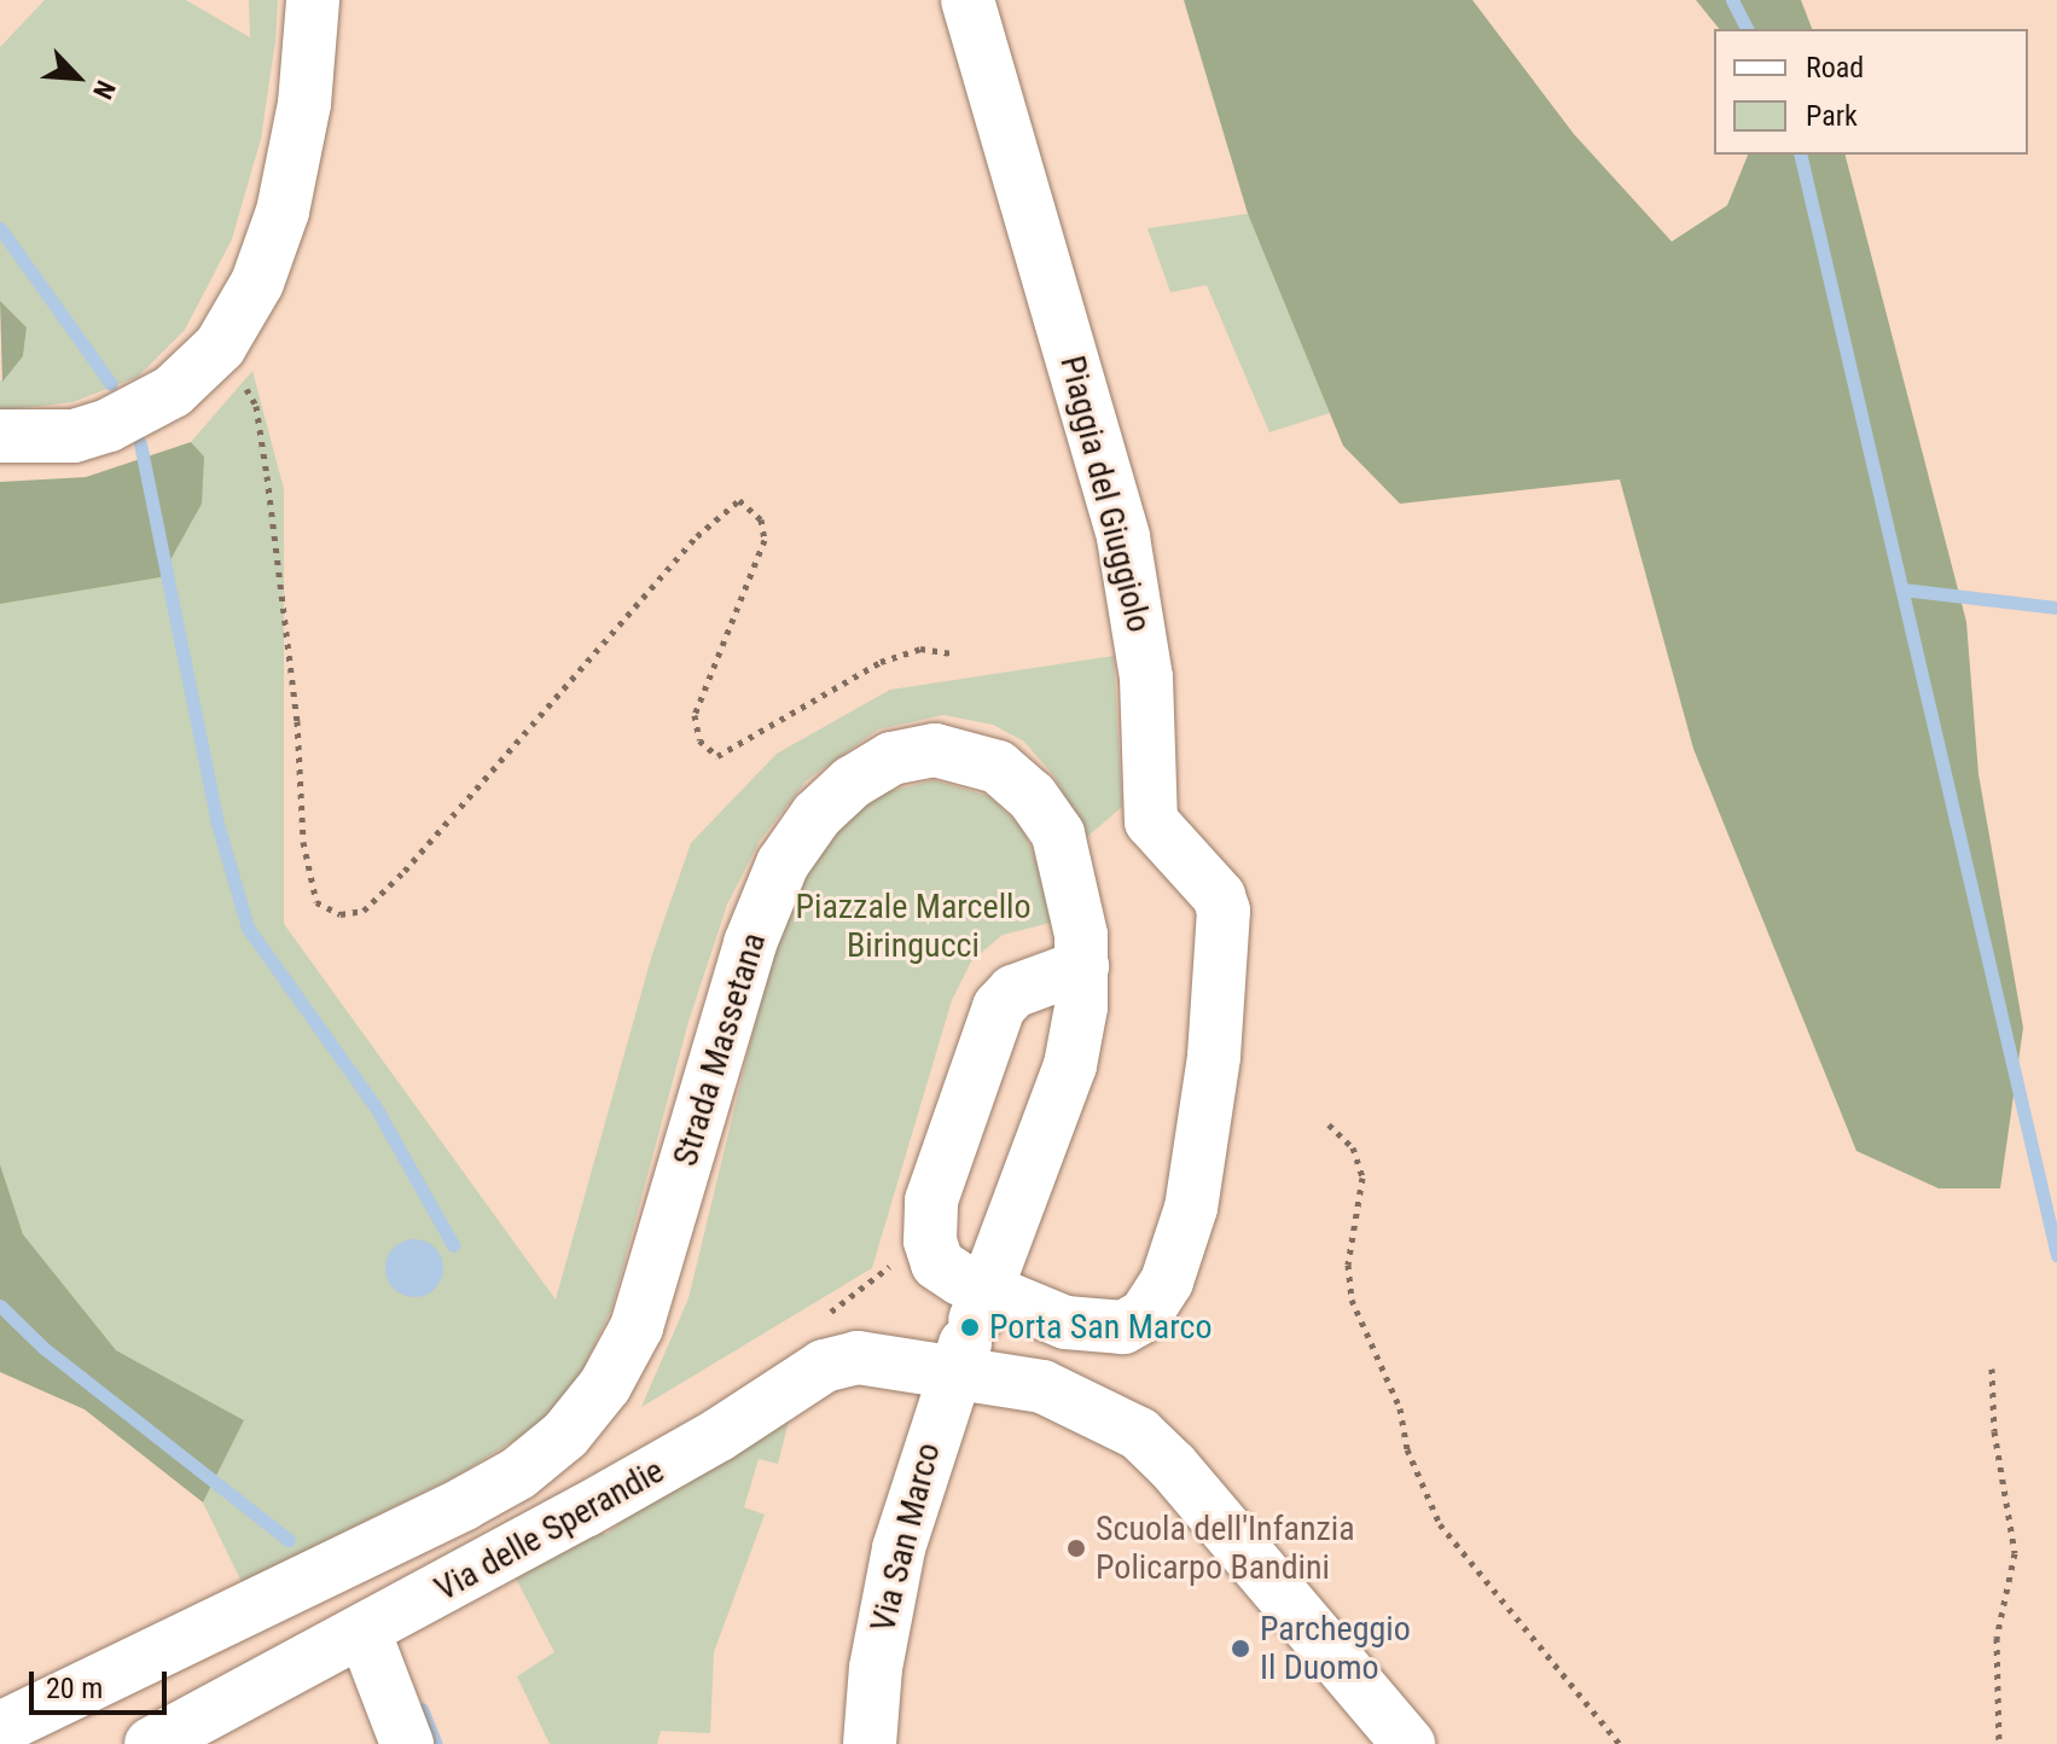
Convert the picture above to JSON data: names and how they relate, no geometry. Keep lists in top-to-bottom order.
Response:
{
  "streets": {
    "street": [
      "Piaggia del Giuggiolo",
      "Strada Massetana",
      "Via delle Sperandie",
      "Via San Marco"
    ]
  },
  "crossings": [
    ["Piaggia del Giuggiolo", "Strada Massetana"],
    ["Piaggia del Giuggiolo", "Via delle Sperandie"],
    ["Piaggia del Giuggiolo", "Via San Marco"],
    ["Strada Massetana", "Via delle Sperandie"],
    ["Strada Massetana", "Via San Marco"],
    ["Via delle Sperandie", "Via San Marco"]
  ],
  "parks": ["Piazzale Marcello Biringucci"],
  "places": ["Porta San Marco", "Scuola dell'Infanzia Policarpo Bandini", "Parcheggio Il Duomo"],
  "legend": ["Road", "Park"],
  "scale_bar": "20 m",
  "north": "bottom right"
}
